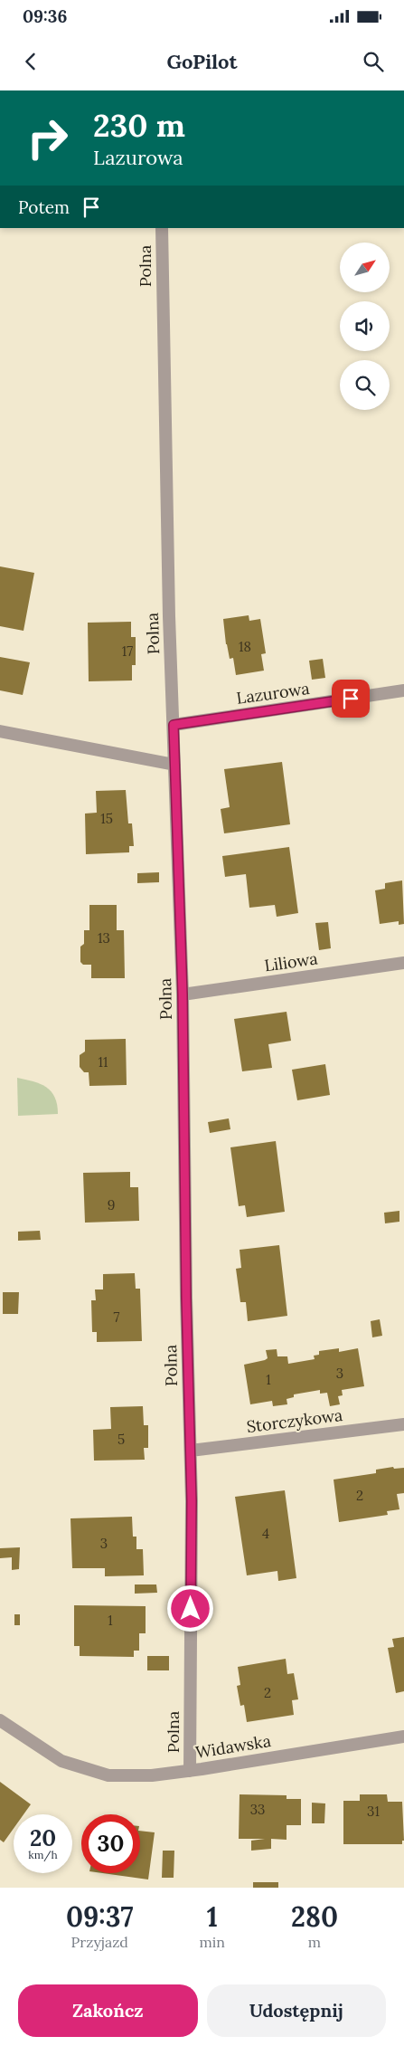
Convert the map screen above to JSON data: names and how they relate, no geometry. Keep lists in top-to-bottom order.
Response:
{
  "streets": {
    "street": [
      "Polna",
      "Lazurowa",
      "Liliowa",
      "Storczykowa",
      "Widawska"
    ]
  },
  "crossings": [
    ["Polna", "Lazurowa"],
    ["Polna", "Liliowa"],
    ["Polna", "Storczykowa"],
    ["Polna", "Widawska"]
  ],
  "house_numbers": [
    "18",
    "17",
    "15",
    "13",
    "11",
    "9",
    "7",
    "3",
    "1",
    "5",
    "2",
    "4",
    "3",
    "1",
    "2",
    "33",
    "31"
  ],
  "north": "top right",
  "page": {
    "status": "09:36",
    "header": "GoPilot",
    "turn": ["230 m", "Lazurowa"],
    "then": "Potem",
    "speed": "20 km/h",
    "limit": "30",
    "eta": [
      "09:37",
      "Przyjazd",
      "1",
      "min",
      "280",
      "m"
    ],
    "buttons": ["Zakończ", "Udostępnij"]
  }
}
